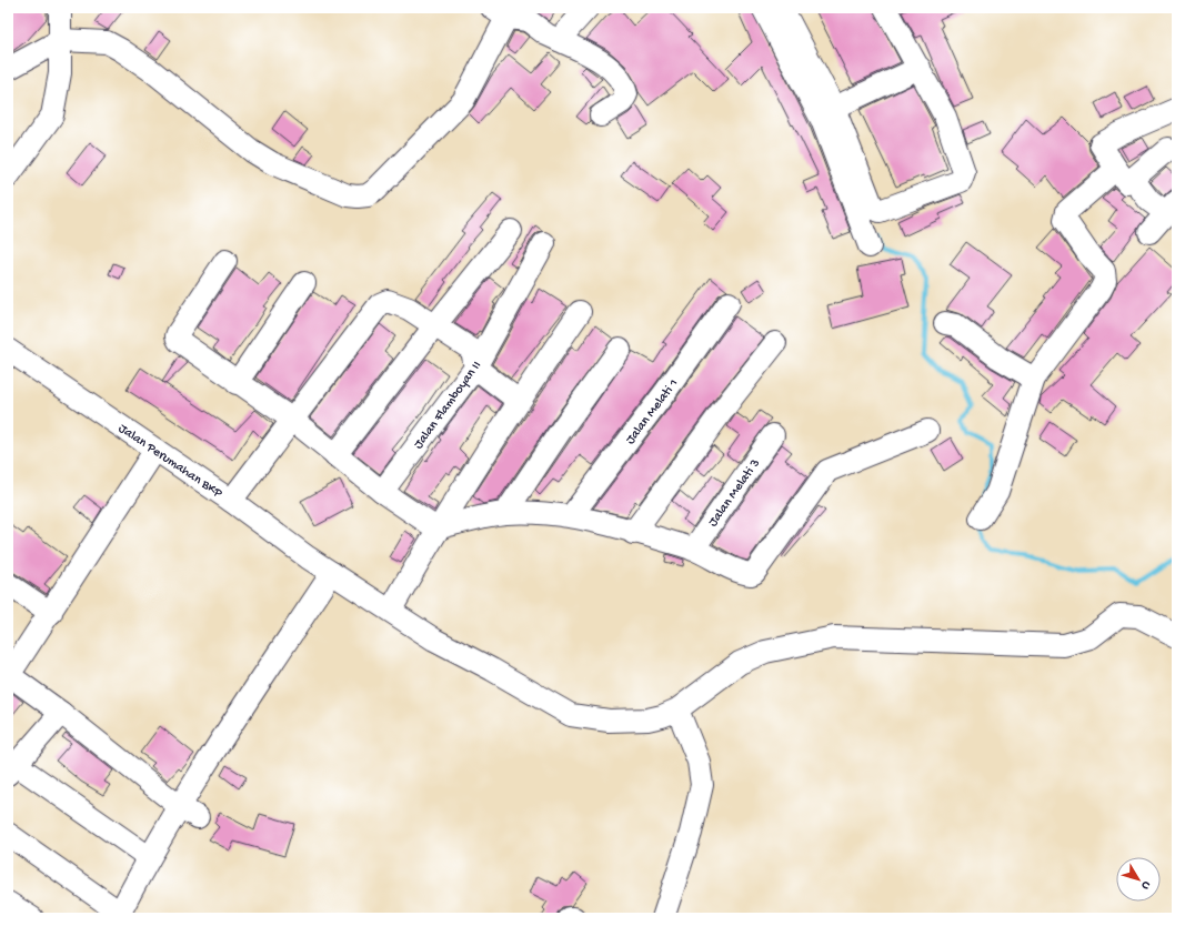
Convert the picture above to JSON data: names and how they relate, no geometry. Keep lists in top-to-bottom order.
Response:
{
  "streets": {
    "street": [
      "Jalan Flamboyan II",
      "Jalan Melati 1",
      "Jalan Perumahan BKP",
      "Jalan Melati 3"
    ]
  },
  "north": "bottom right"
}
